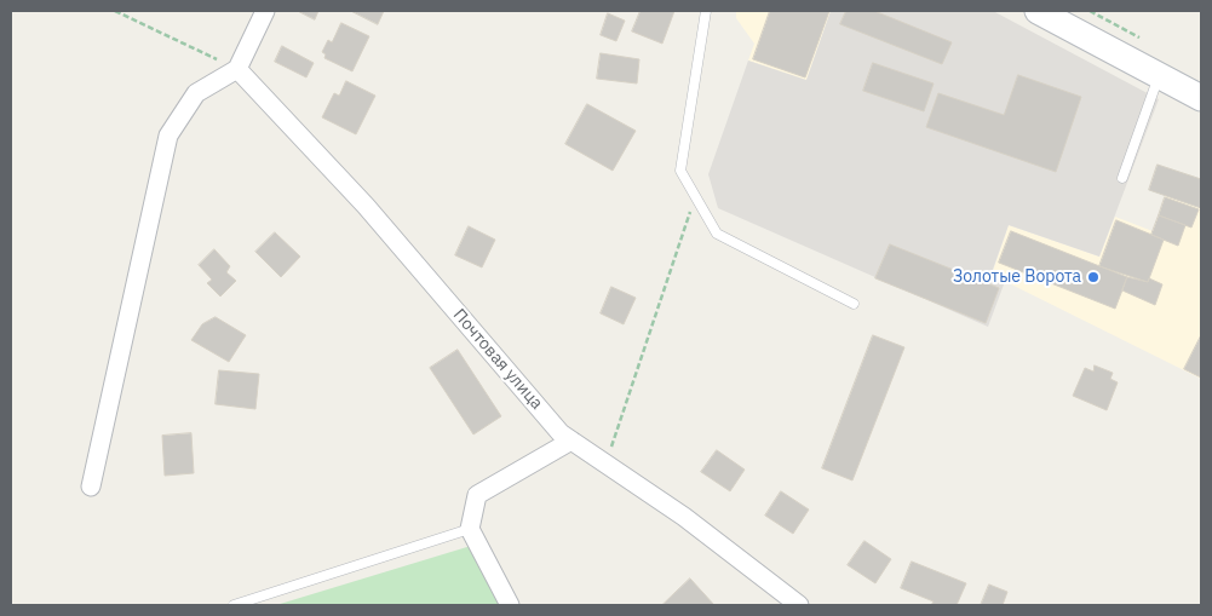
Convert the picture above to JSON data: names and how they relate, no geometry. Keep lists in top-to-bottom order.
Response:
{
  "streets": {
    "street": ["Почтовая улица"]
  },
  "places": ["Золотые Ворота"]
}
